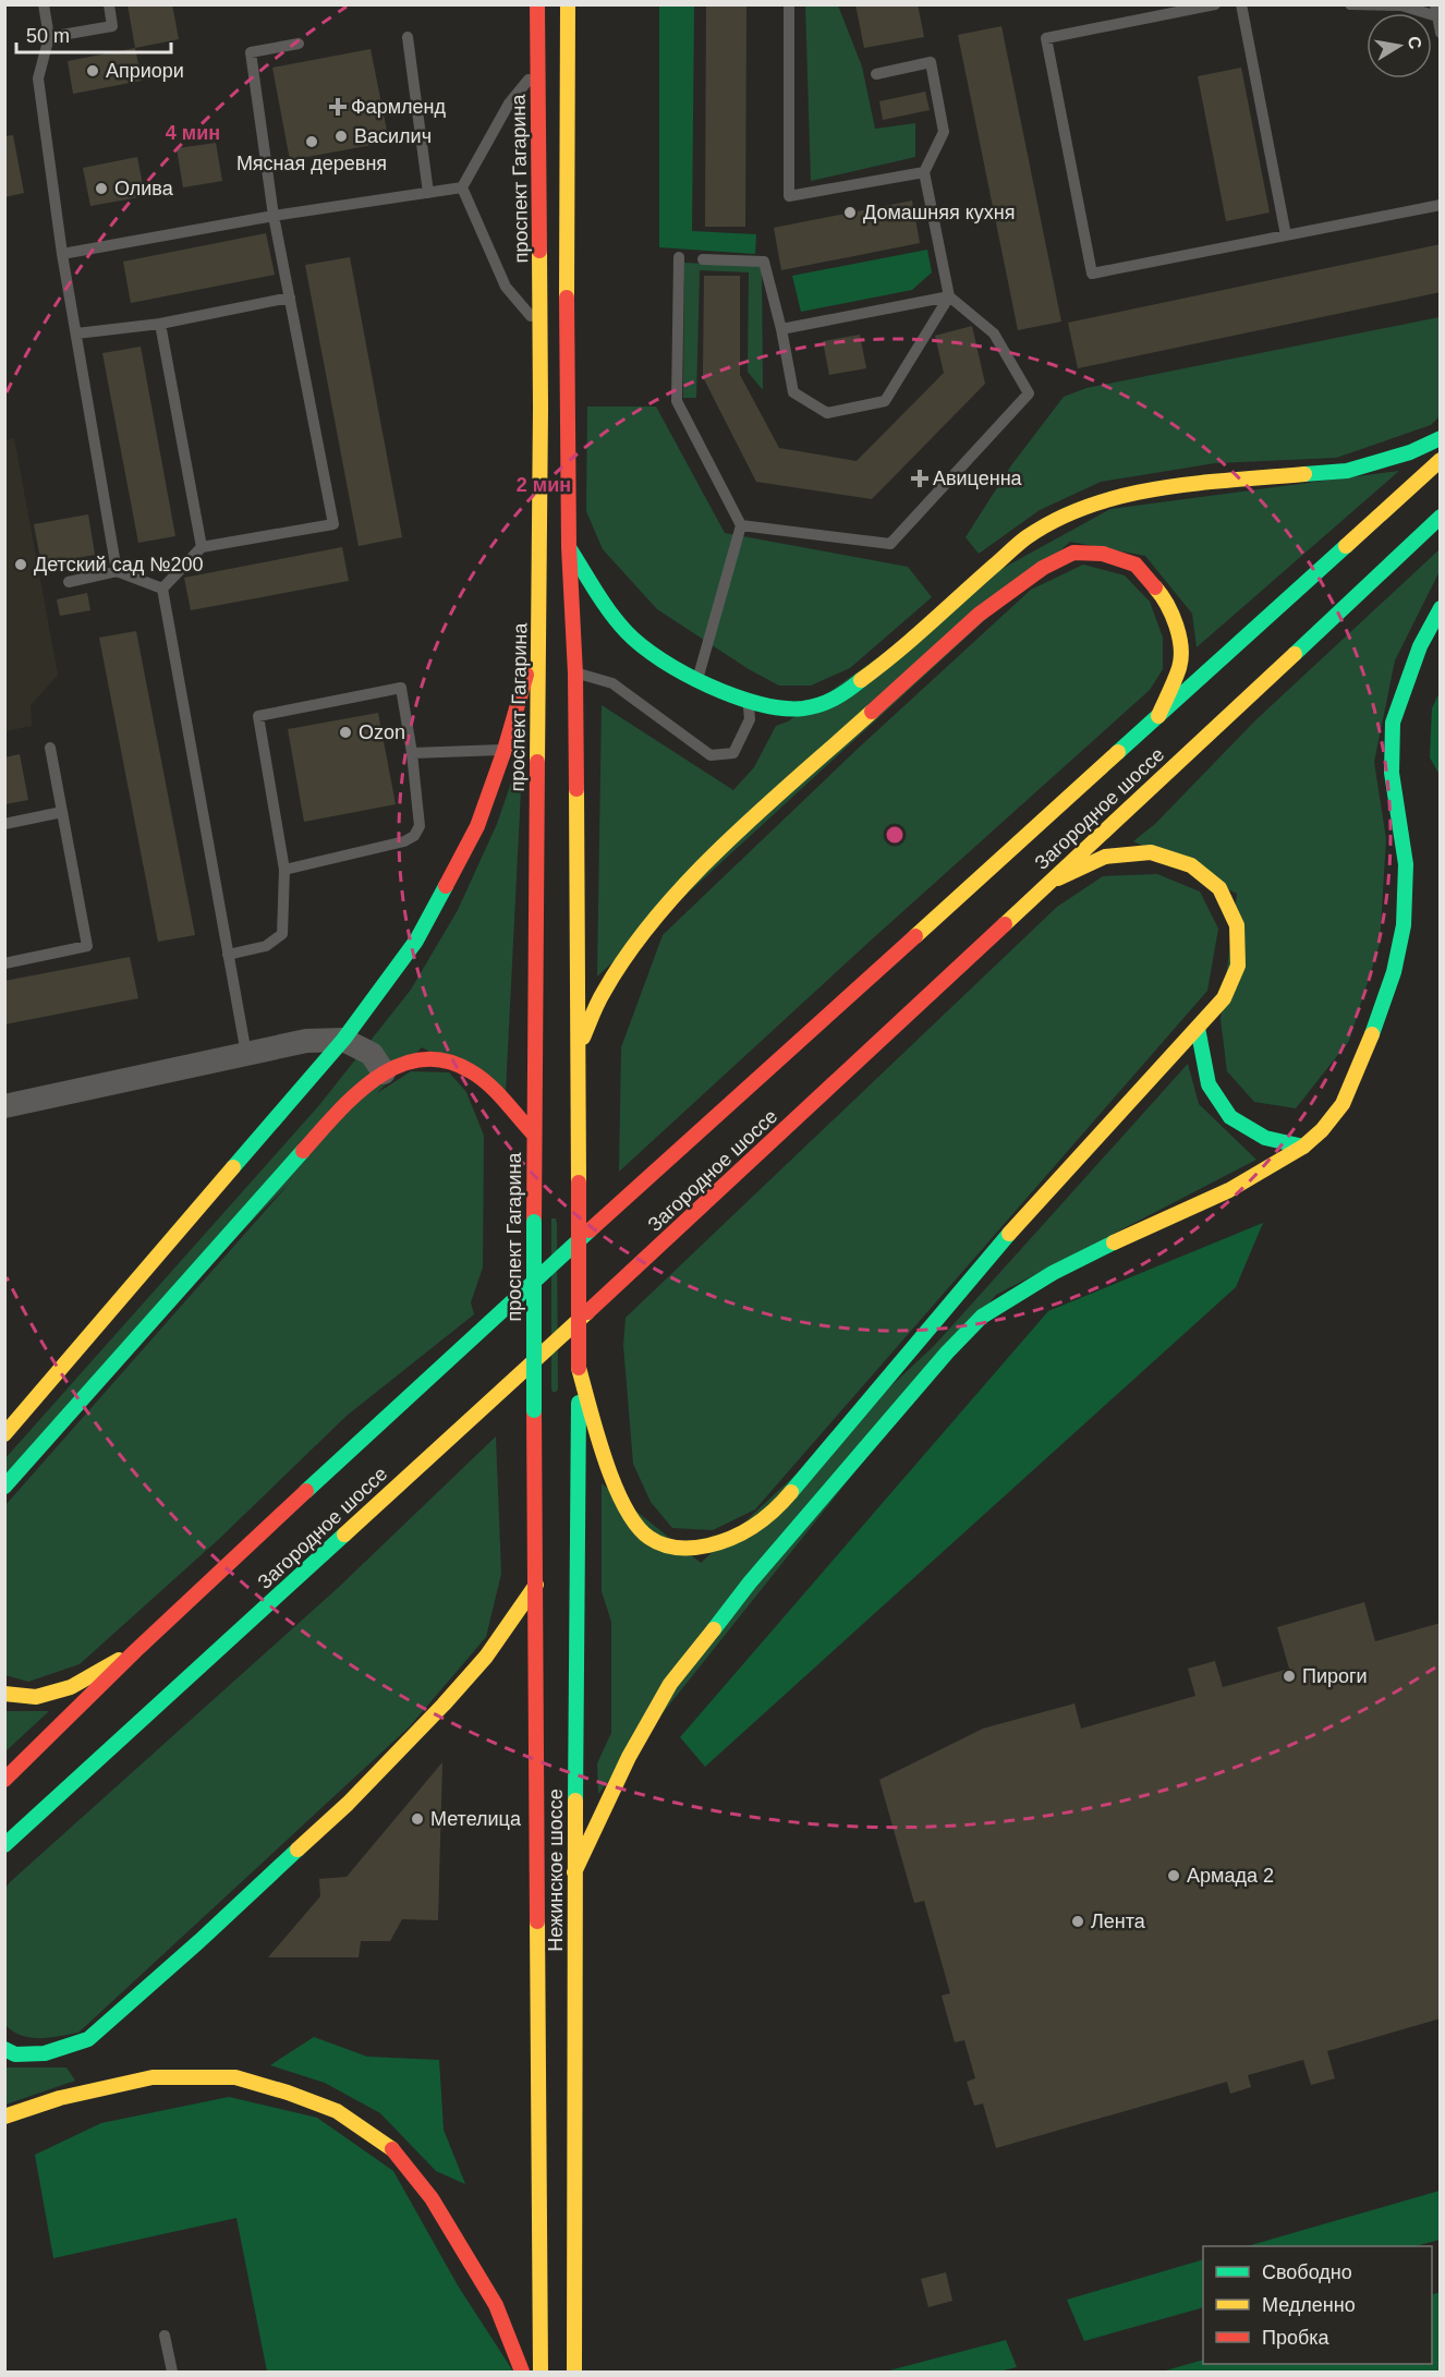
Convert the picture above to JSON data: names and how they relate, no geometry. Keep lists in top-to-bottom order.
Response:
{
  "streets": {
    "main road": ["проспект Гагарина", "Загородное шоссе", "Нежинское шоссе"]
  },
  "crossings": [
    ["проспект Гагарина", "Нежинское шоссе"]
  ],
  "places": {
    "other": [
      "Априори",
      "Василич",
      "Мясная деревня",
      "Олива",
      "Домашняя кухня",
      "Детский сад №200",
      "Ozon",
      "Пироги",
      "Метелица",
      "Армада 2",
      "Лента"
    ],
    "health": ["Фармленд", "Авиценна"]
  },
  "legend": ["Свободно", "Медленно", "Пробка"],
  "scale_bar": "50 m",
  "north": "right",
  "rings": ["4 мин", "2 мин"]
}
